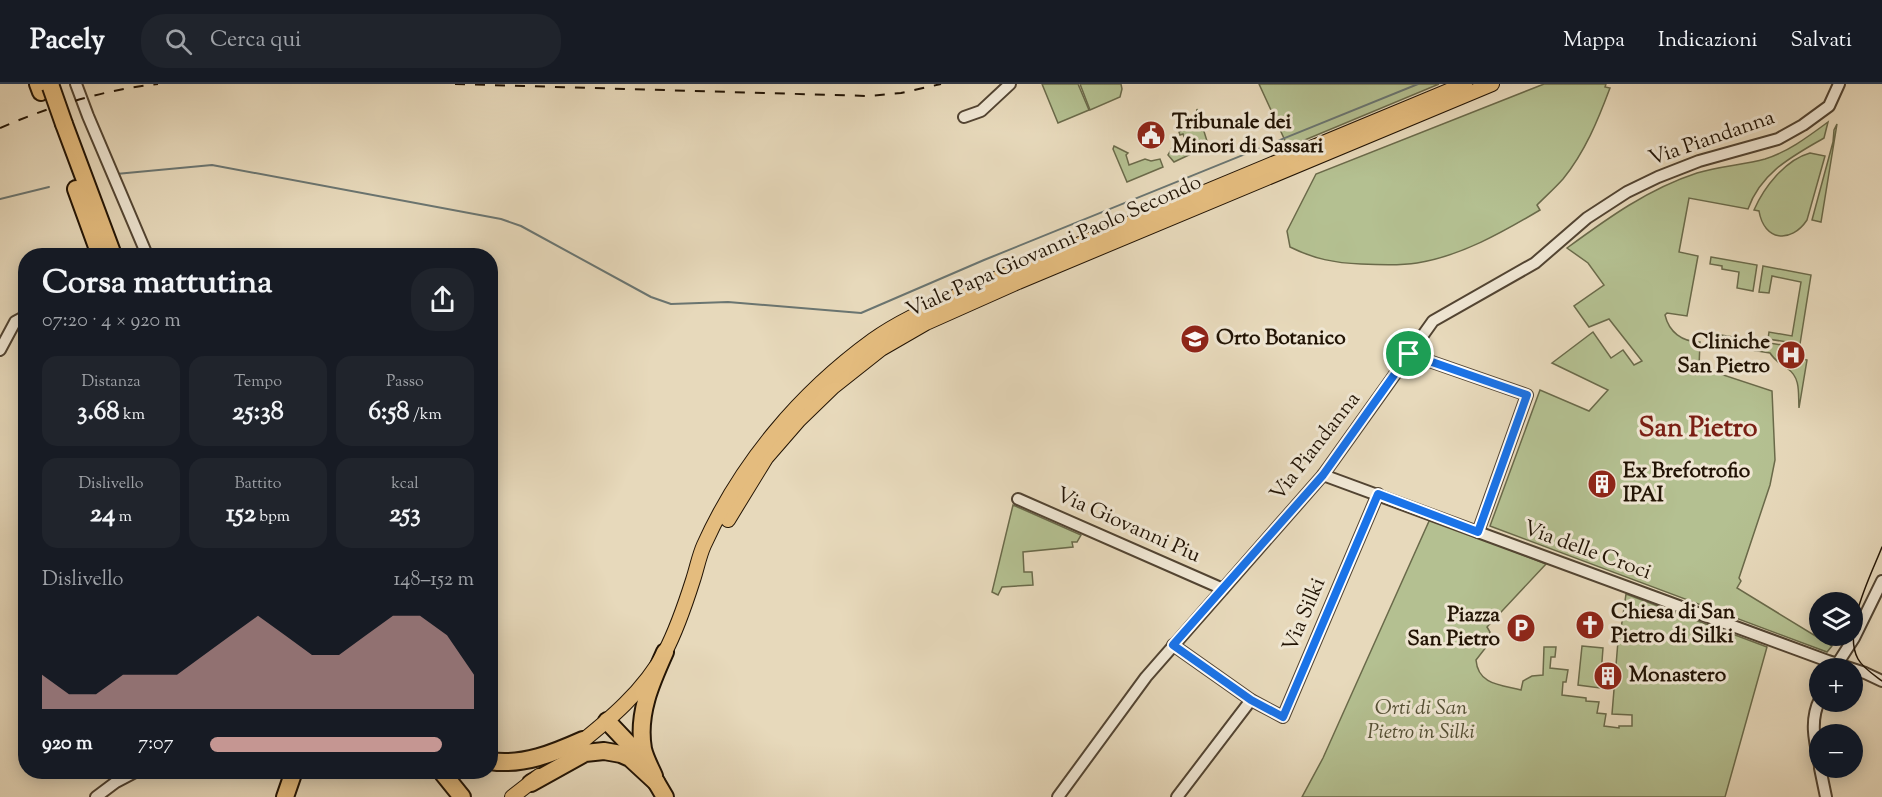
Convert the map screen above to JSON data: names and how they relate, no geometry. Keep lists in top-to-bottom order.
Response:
{
  "streets": {
    "main road": ["Viale Papa Giovanni Paolo Secondo"],
    "street": [
      "Via Piandanna",
      "Via Giovanni Piu",
      "Via delle Croci",
      "Via Silki"
    ]
  },
  "crossings": [
    ["Via Piandanna", "Via Giovanni Piu"],
    ["Via Piandanna", "Via delle Croci"],
    ["Via Piandanna", "Via Silki"],
    ["Via delle Croci", "Via Silki"]
  ],
  "districts": ["San Pietro"],
  "parks": ["Orti di San Pietro in Silki"],
  "places": {
    "public building": ["Tribunale dei Minori di Sassari"],
    "school or university": ["Orto Botanico"],
    "hospital": ["Cliniche San Pietro"],
    "building": ["Ex Brefotrofio IPAI", "Monastero"],
    "church": ["Chiesa di San Pietro di Silki"],
    "parking": ["Piazza San Pietro"]
  },
  "page": {
    "header": "Pacely",
    "search": "Cerca qui",
    "nav": ["Mappa", "Indicazioni", "Salvati"],
    "heading": ["Corsa mattutina", "07:20 · 4 × 920 m"],
    "stats": [
      ["Distanza", "3.68 km"],
      ["Tempo", "25:38"],
      ["Passo", "6:58 /km"],
      ["Dislivello", "24 m"],
      ["Battito", "152 bpm"],
      ["kcal", "253"]
    ],
    "chart": ["Dislivello", "148–152 m"],
    "map_buttons": ["+", "−"],
    "list": [
      {
        "name": "920 m",
        "note": "7:07"
      }
    ]
  }
}
